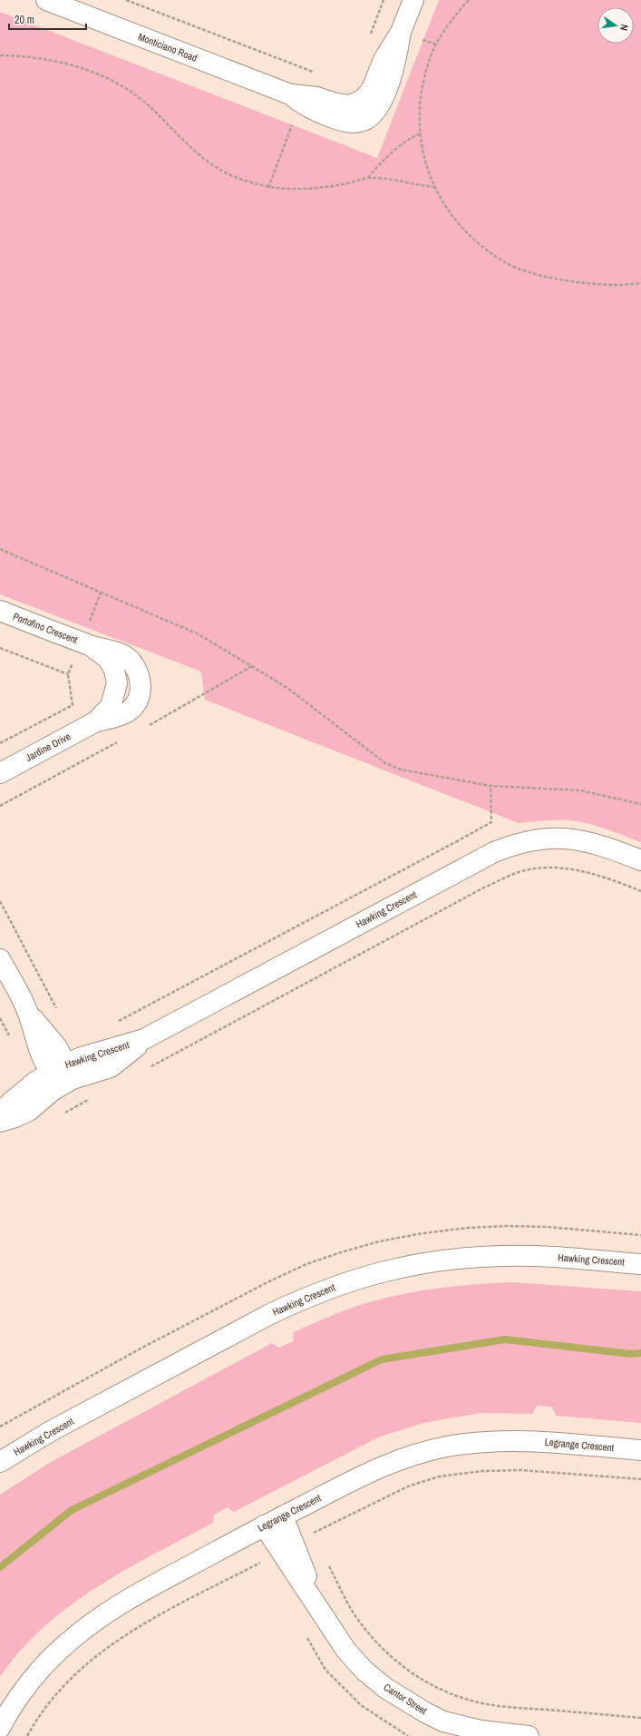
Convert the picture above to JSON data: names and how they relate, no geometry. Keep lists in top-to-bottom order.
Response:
{
  "streets": {
    "street": [
      "Monticiano Road",
      "Portofino Crescent",
      "Jardine Drive",
      "Hawking Crescent",
      "Legrange Crescent",
      "Cantor Street"
    ]
  },
  "crossings": [
    ["Portofino Crescent", "Jardine Drive"],
    ["Legrange Crescent", "Cantor Street"]
  ],
  "scale_bar": "20 m",
  "north": "right"
}
